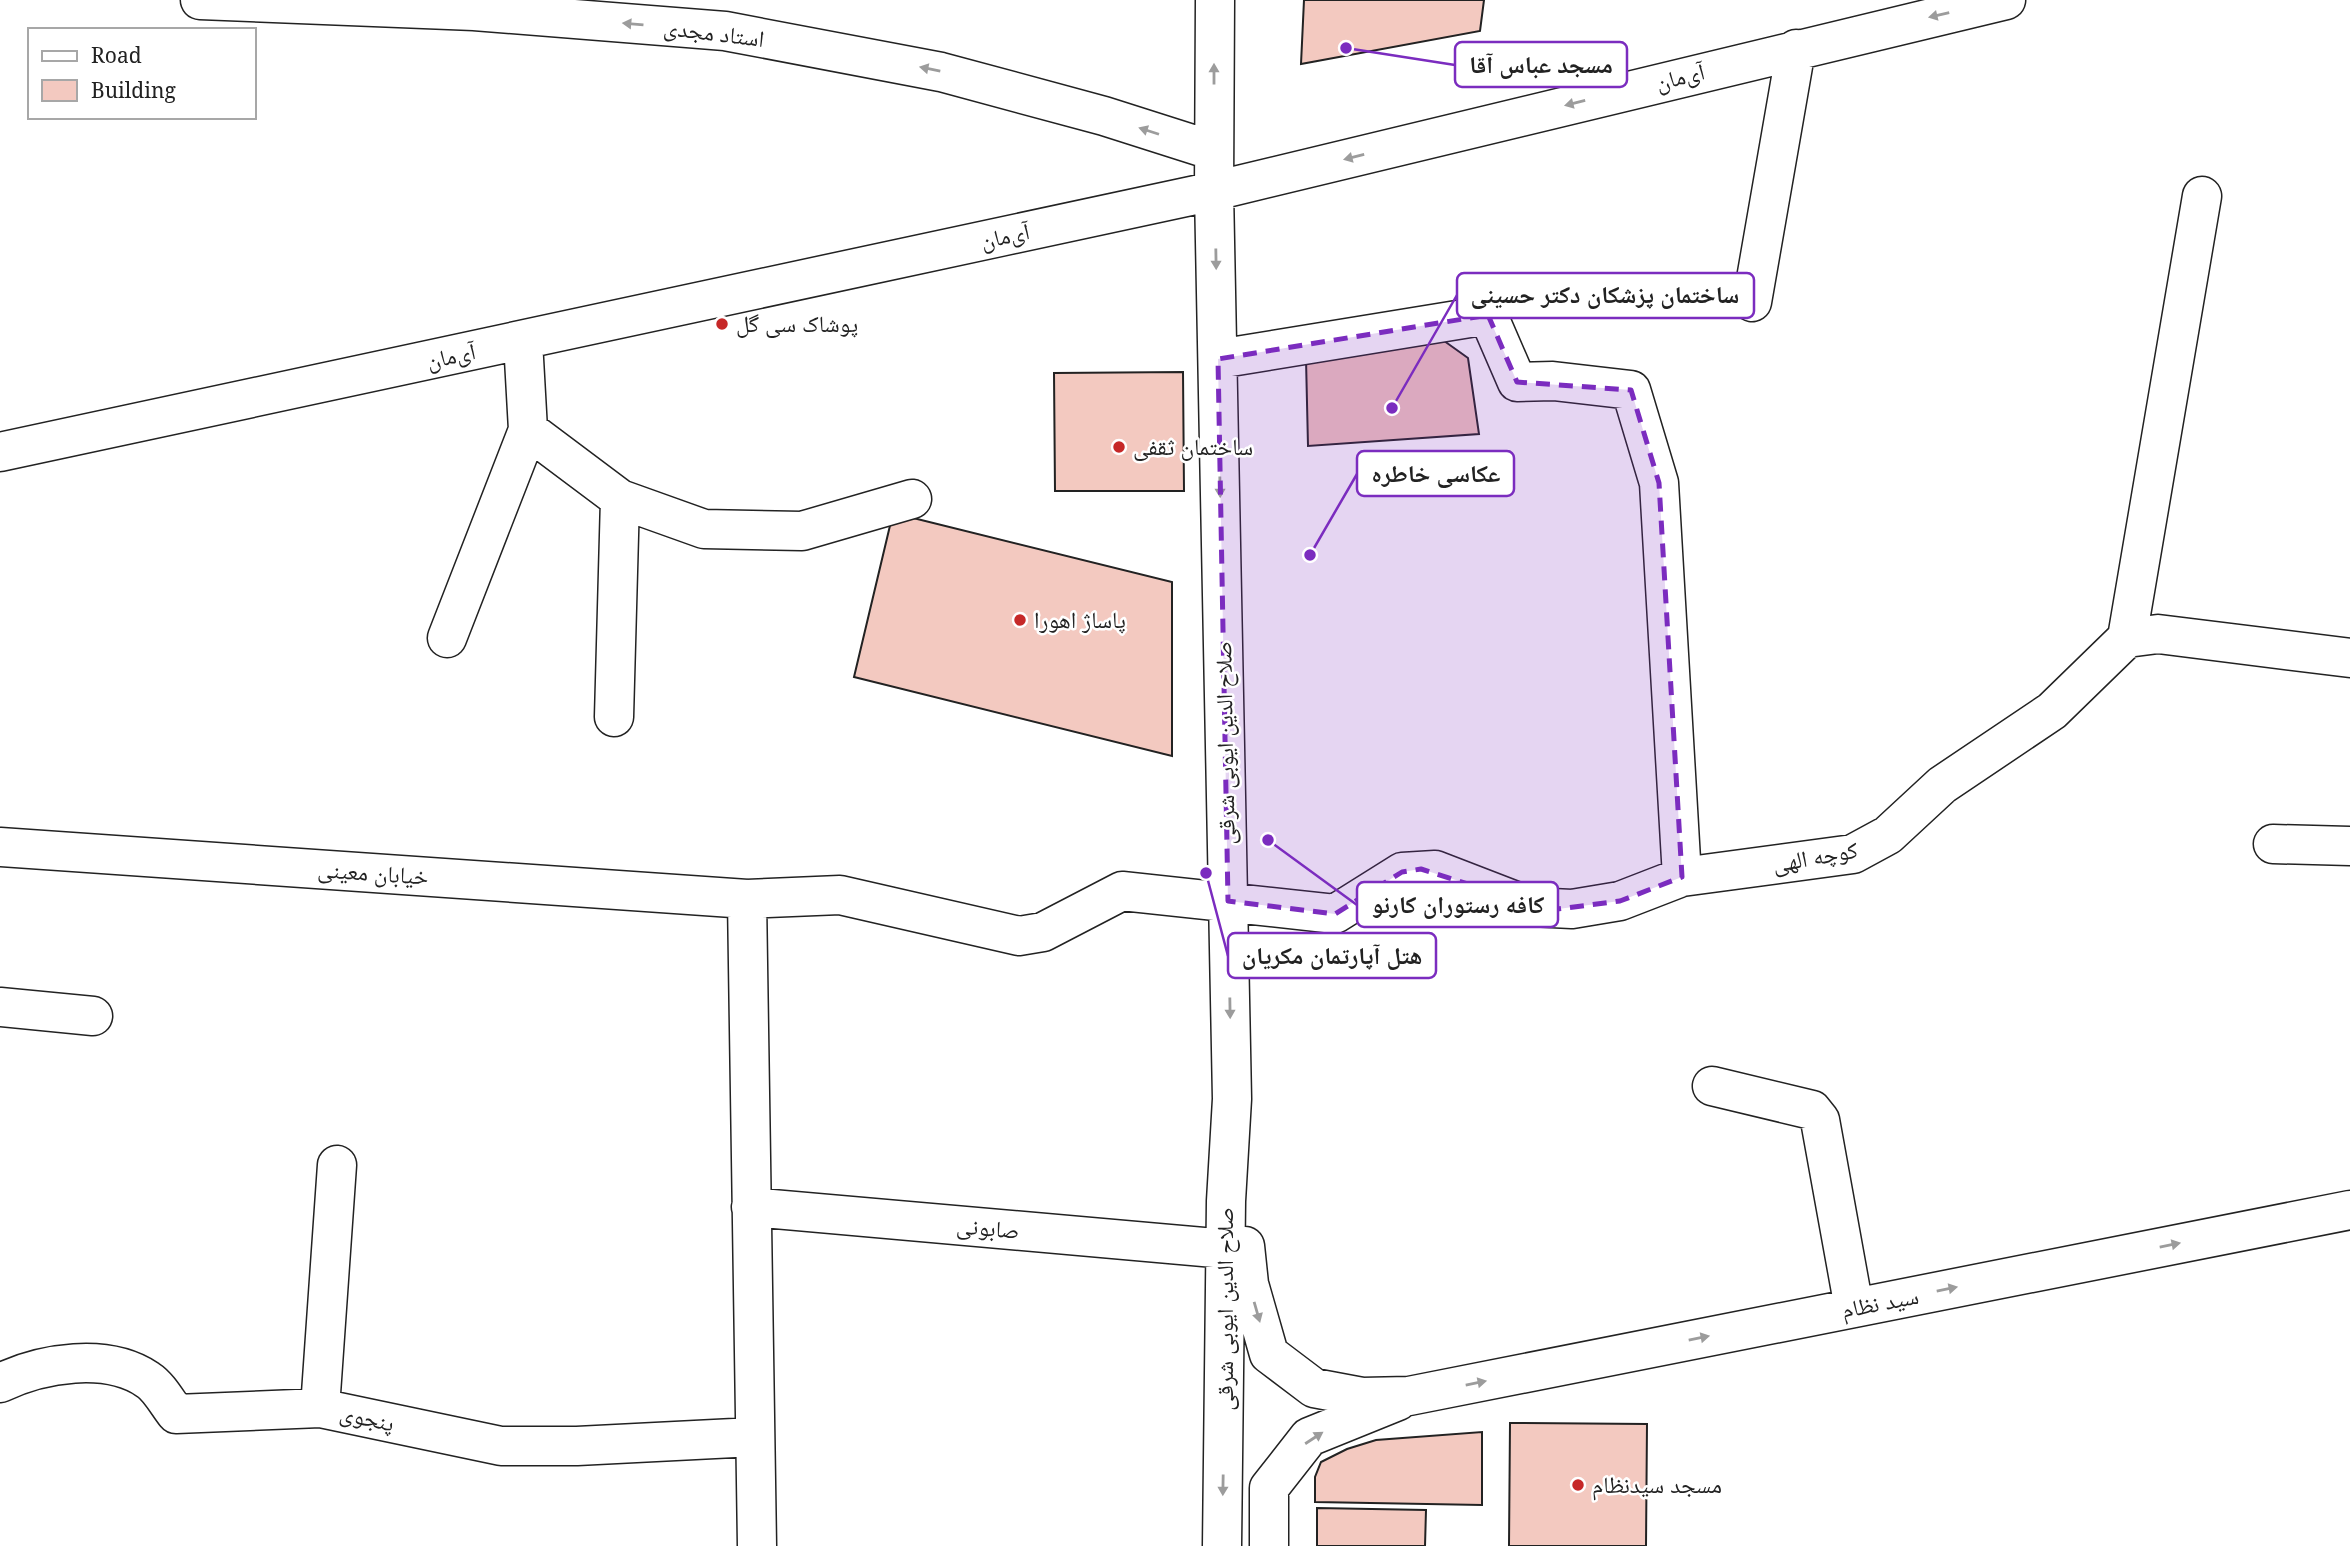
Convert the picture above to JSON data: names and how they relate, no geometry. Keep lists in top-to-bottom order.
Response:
{
  "streets": {
    "street": [
      "استاد مجدی",
      "آی‌مان",
      "صلاح الدین ایوبی شرقی",
      "کوچه الهی",
      "خیابان معینی",
      "صابونی",
      "سید نظام",
      "پنجوی"
    ]
  },
  "crossings": [
    ["استاد مجدی", "صلاح الدین ایوبی شرقی"],
    ["آی‌مان", "صلاح الدین ایوبی شرقی"],
    ["صلاح الدین ایوبی شرقی", "کوچه الهی"],
    ["صلاح الدین ایوبی شرقی", "خیابان معینی"],
    ["صلاح الدین ایوبی شرقی", "صابونی"],
    ["کوچه الهی", "خیابان معینی"]
  ],
  "one_way": ["استاد مجدی", "سید نظام"],
  "places": [
    "مسجد عباس آقا",
    "پوشاک سی گل",
    "ساختمان پزشکان دکتر حسینی",
    "ساختمان ثقفی",
    "عکاسی خاطره",
    "پاساژ اهورا",
    "کافه رستوران کارنو",
    "هتل آپارتمان مکریان",
    "مسجد سیدنظام"
  ],
  "legend": ["Road", "Building"]
}
